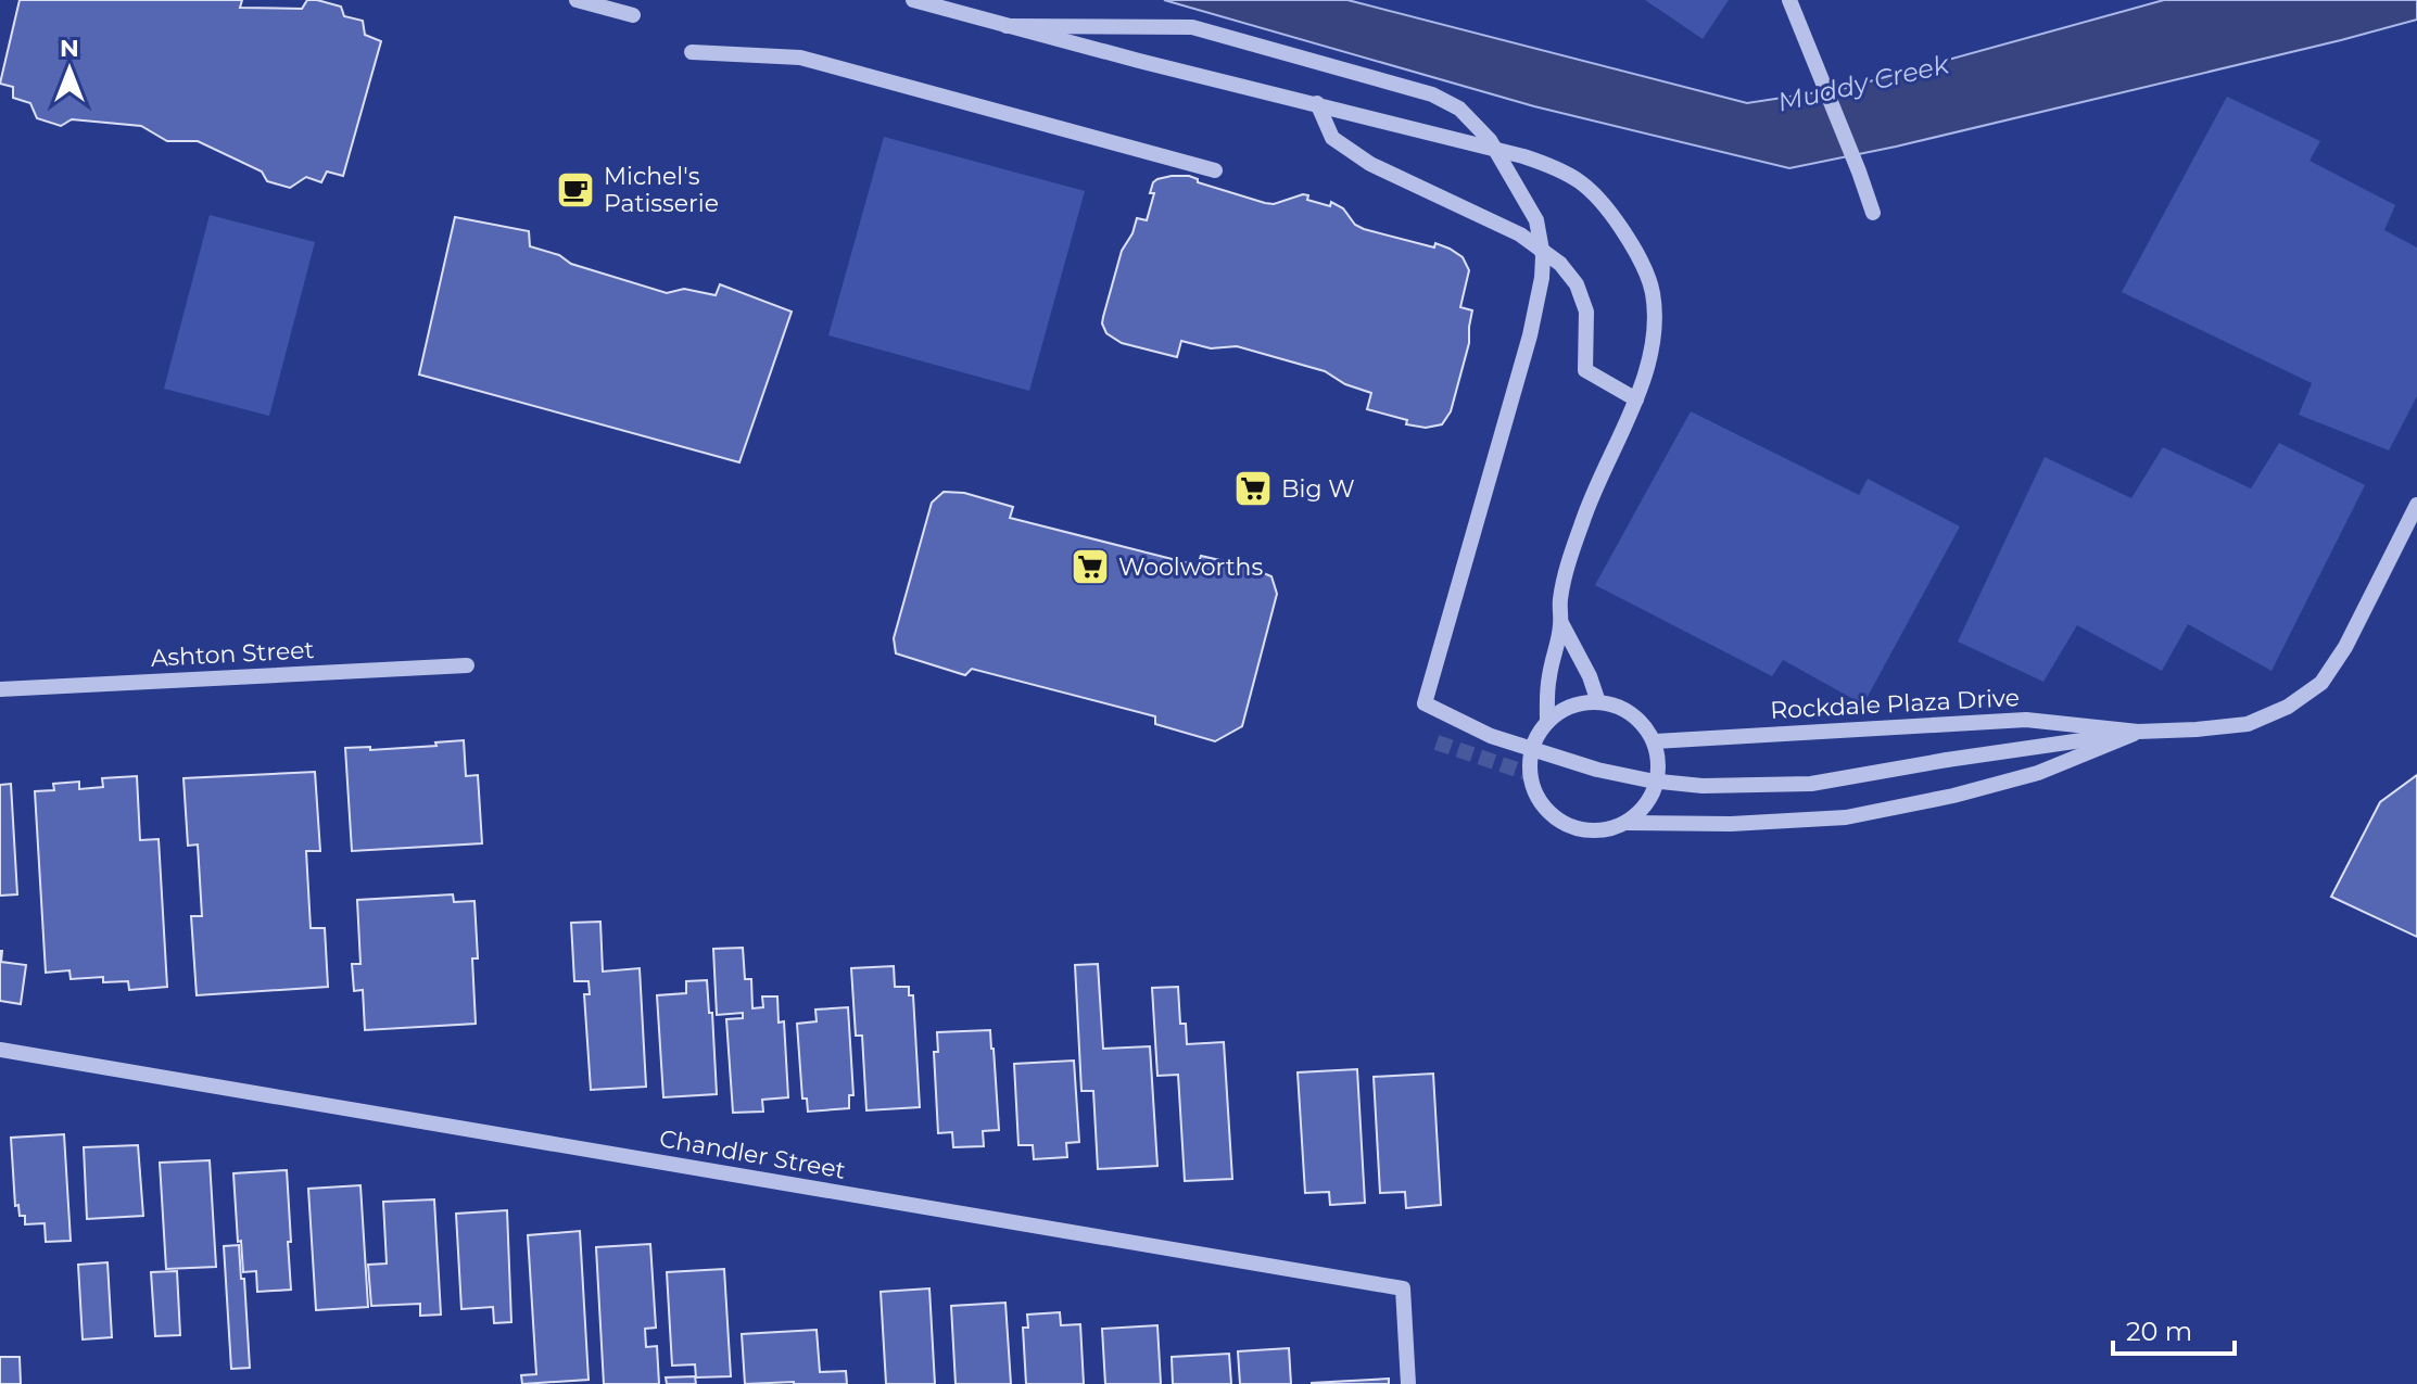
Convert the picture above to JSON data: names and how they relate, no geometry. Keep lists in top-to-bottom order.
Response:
{
  "streets": {
    "street": ["Ashton Street", "Rockdale Plaza Drive", "Chandler Street"]
  },
  "water": ["Muddy Creek"],
  "places": {
    "cafe": ["Michel's Patisserie"],
    "supermarket": ["Big W", "Woolworths"]
  },
  "scale_bar": "20 m",
  "north": "top"
}
